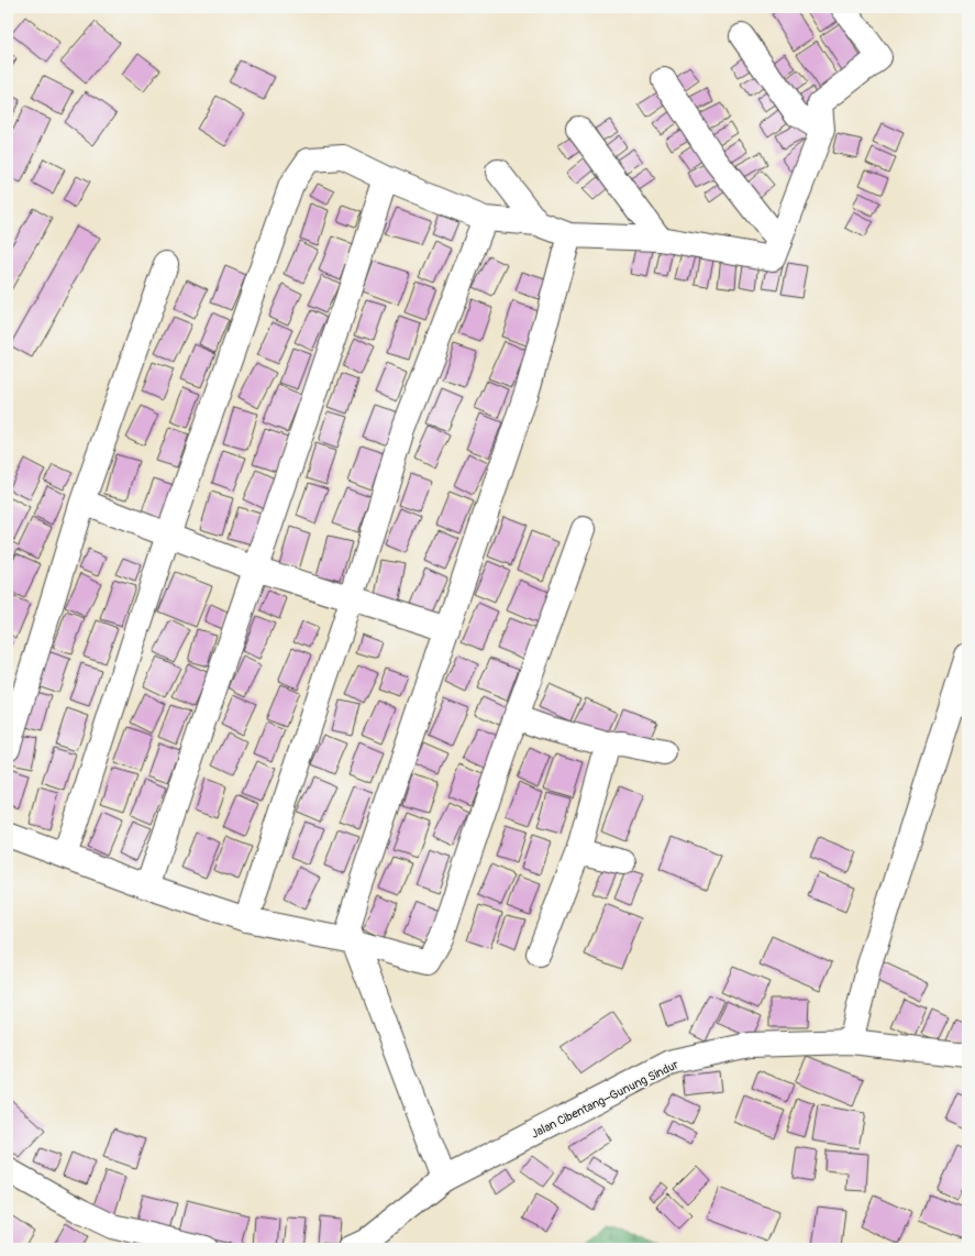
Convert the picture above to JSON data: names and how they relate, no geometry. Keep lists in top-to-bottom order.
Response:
{
  "streets": {
    "street": ["Jalan Cibentang–Gunung Sindur"]
  }
}
